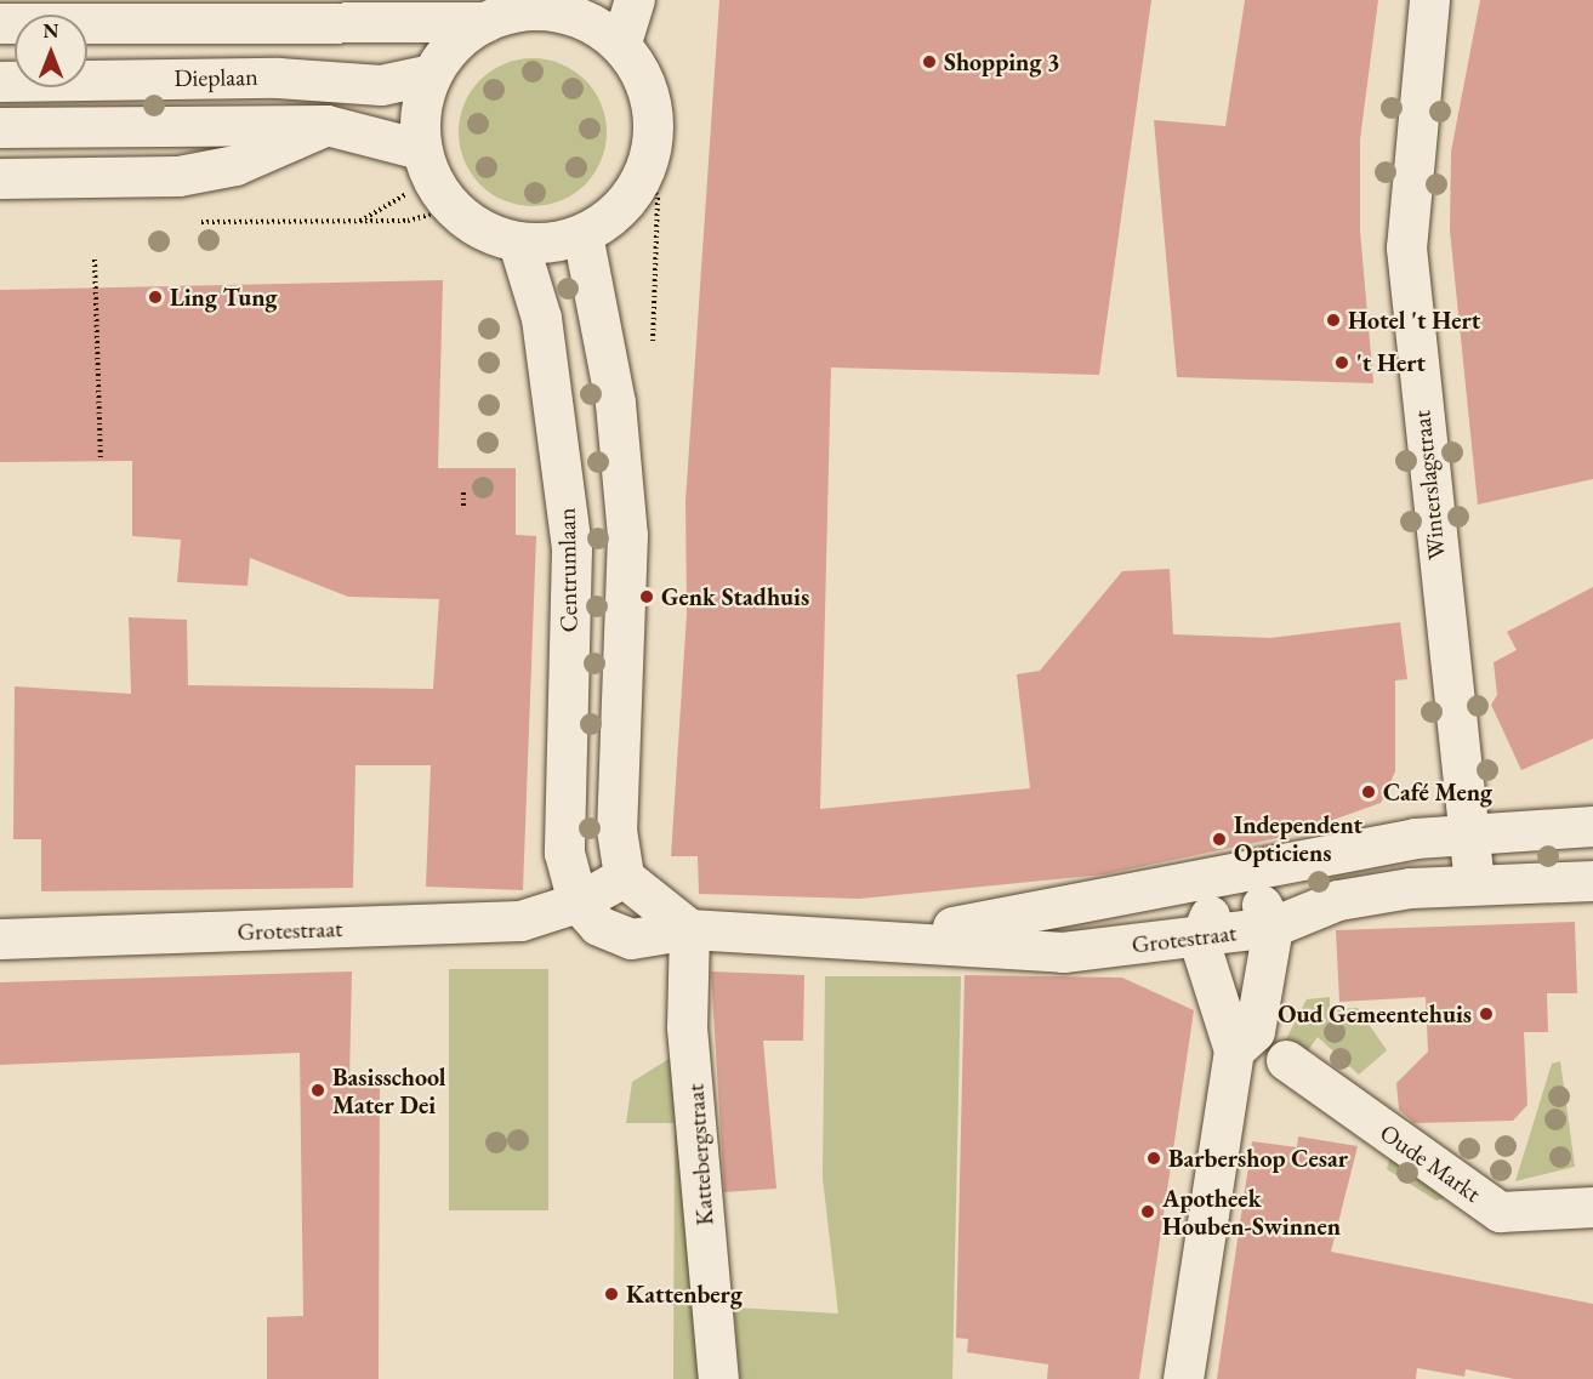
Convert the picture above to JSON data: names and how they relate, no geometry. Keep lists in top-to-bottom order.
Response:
{
  "streets": {
    "main road": [
      "Dieplaan",
      "Winterslagstraat",
      "Centrumlaan",
      "Grotestraat",
      "Kattebergstraat",
      "Oude Markt"
    ]
  },
  "crossings": [
    ["Dieplaan", "Centrumlaan"],
    ["Winterslagstraat", "Grotestraat"],
    ["Centrumlaan", "Grotestraat"],
    ["Grotestraat", "Kattebergstraat"]
  ],
  "places": [
    "Shopping 3",
    "Ling Tung",
    "Hotel 't Hert",
    "'t Hert",
    "Genk Stadhuis",
    "Café Meng",
    "Independent Opticiens",
    "Oud Gemeentehuis",
    "Basisschool Mater Dei",
    "Barbershop Cesar",
    "Apotheek Houben-Swinnen",
    "Kattenberg"
  ],
  "north": "top"
}
